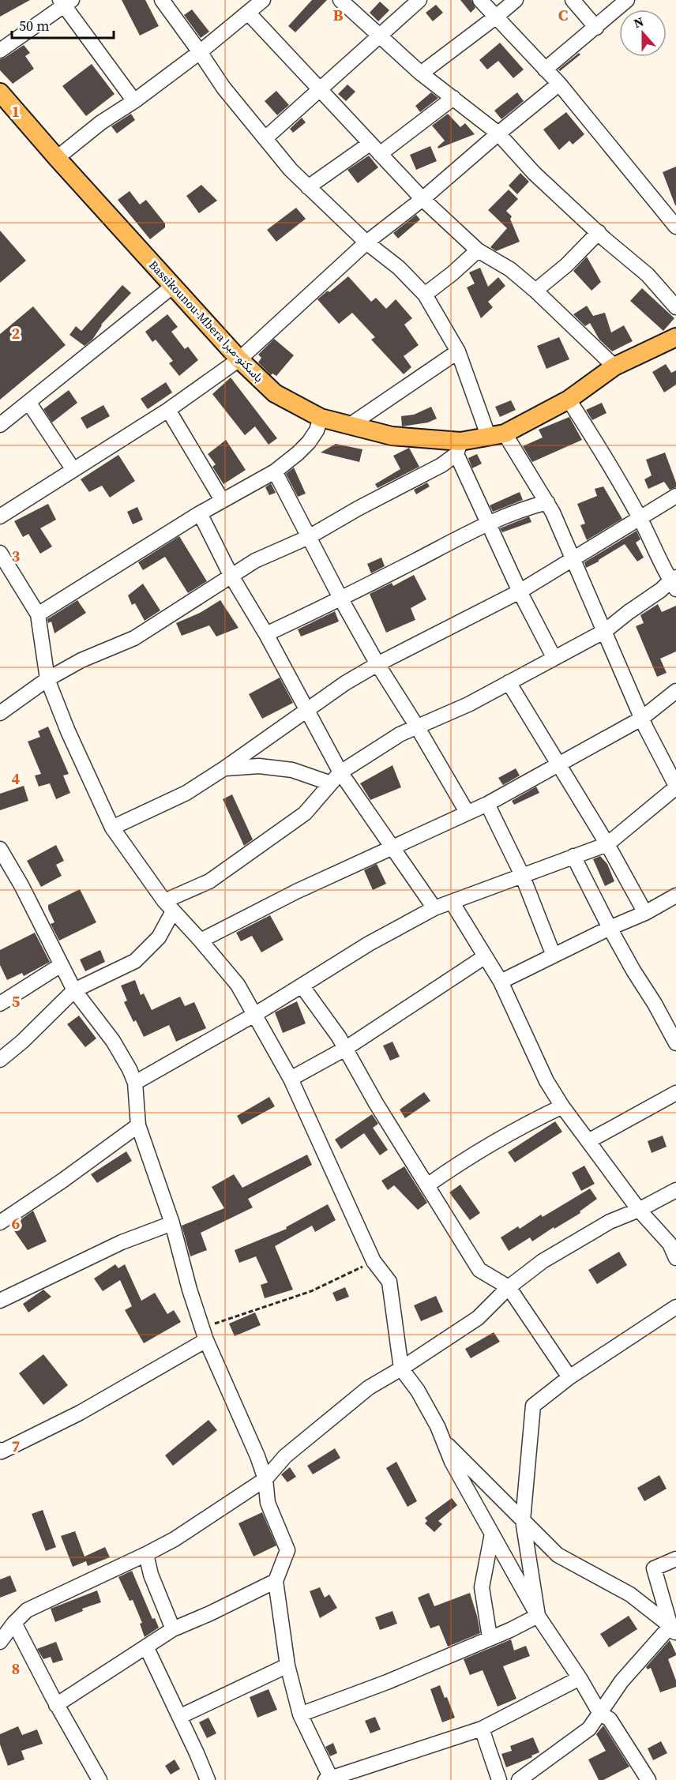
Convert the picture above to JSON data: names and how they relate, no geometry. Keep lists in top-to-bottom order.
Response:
{
  "streets": {
    "main road": ["Bassikounou-Mbera باسكنو-مبرا"]
  },
  "scale_bar": "50 m",
  "north": "top",
  "grid": {
    "columns": ["B", "C"],
    "rows": [
      "1",
      "2",
      "3",
      "4",
      "5",
      "6",
      "7",
      "8"
    ]
  }
}
